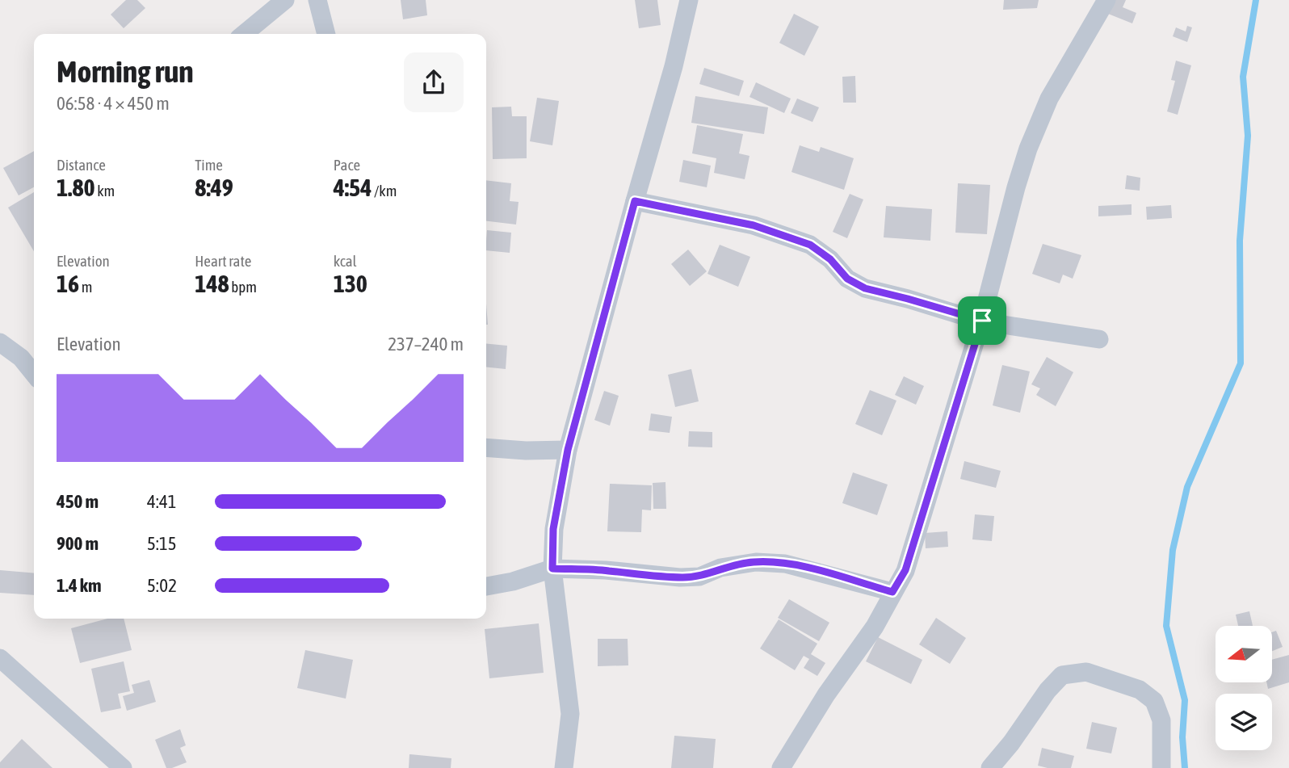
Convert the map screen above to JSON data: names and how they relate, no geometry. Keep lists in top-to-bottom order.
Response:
{
  "north": "left",
  "page": {
    "heading": ["Morning run", "06:58 · 4 × 450 m"],
    "stats": [
      ["Distance", "1.80 km"],
      ["Time", "8:49"],
      ["Pace", "4:54 /km"],
      ["Elevation", "16 m"],
      ["Heart rate", "148 bpm"],
      ["kcal", "130"]
    ],
    "chart": ["Elevation", "237–240 m"],
    "list": [
      {
        "name": "450 m",
        "note": "4:41"
      },
      {
        "name": "900 m",
        "note": "5:15"
      },
      {
        "name": "1.4 km",
        "note": "5:02"
      }
    ]
  }
}
